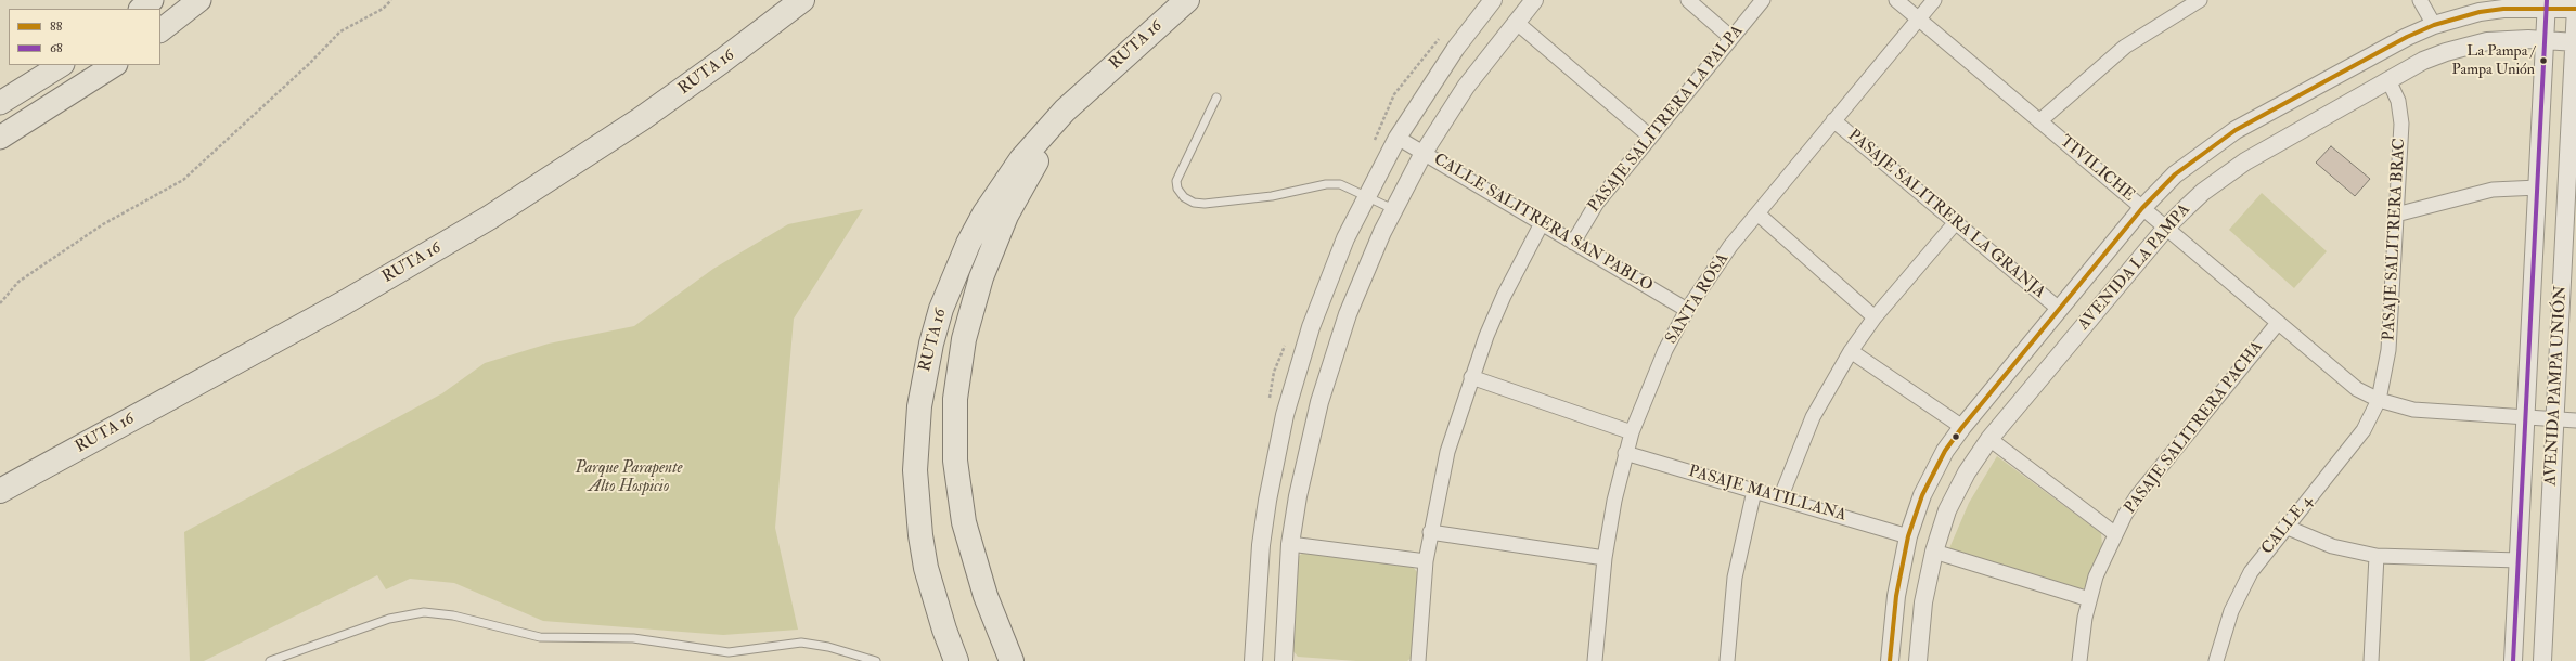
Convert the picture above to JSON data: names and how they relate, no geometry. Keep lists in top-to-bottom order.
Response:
{
  "streets": {
    "highway": ["RUTA 16"],
    "street": [
      "PASAJE SALITRERA LA PALPA",
      "TIVILICHE",
      "PASAJE SALITRERA LA GRANJA",
      "CALLE SALITRERA SAN PABLO",
      "PASAJE SALITRERA BRAC",
      "AVENIDA LA PAMPA",
      "SANTA ROSA",
      "AVENIDA PAMPA UNIÓN",
      "PASAJE SALITRERA PACHA",
      "PASAJE MATILLANA",
      "CALLE 4"
    ]
  },
  "crossings": [
    ["PASAJE SALITRERA LA PALPA", "CALLE SALITRERA SAN PABLO"],
    ["TIVILICHE", "PASAJE SALITRERA BRAC"],
    ["TIVILICHE", "AVENIDA LA PAMPA"],
    ["TIVILICHE", "SANTA ROSA"],
    ["TIVILICHE", "AVENIDA PAMPA UNIÓN"],
    ["TIVILICHE", "PASAJE SALITRERA PACHA"],
    ["TIVILICHE", "CALLE 4"],
    ["PASAJE SALITRERA LA GRANJA", "AVENIDA LA PAMPA"],
    ["PASAJE SALITRERA LA GRANJA", "SANTA ROSA"],
    ["CALLE SALITRERA SAN PABLO", "SANTA ROSA"],
    ["PASAJE SALITRERA BRAC", "AVENIDA LA PAMPA"],
    ["PASAJE SALITRERA BRAC", "CALLE 4"],
    ["AVENIDA LA PAMPA", "AVENIDA PAMPA UNIÓN"],
    ["AVENIDA LA PAMPA", "PASAJE MATILLANA"],
    ["SANTA ROSA", "PASAJE MATILLANA"]
  ],
  "parks": ["Parque Parapente Alto Hospicio"],
  "places": ["La Pampa / Pampa Unión"],
  "lines": ["transit line 68", "transit line 88"],
  "legend": ["88", "68"]
}
